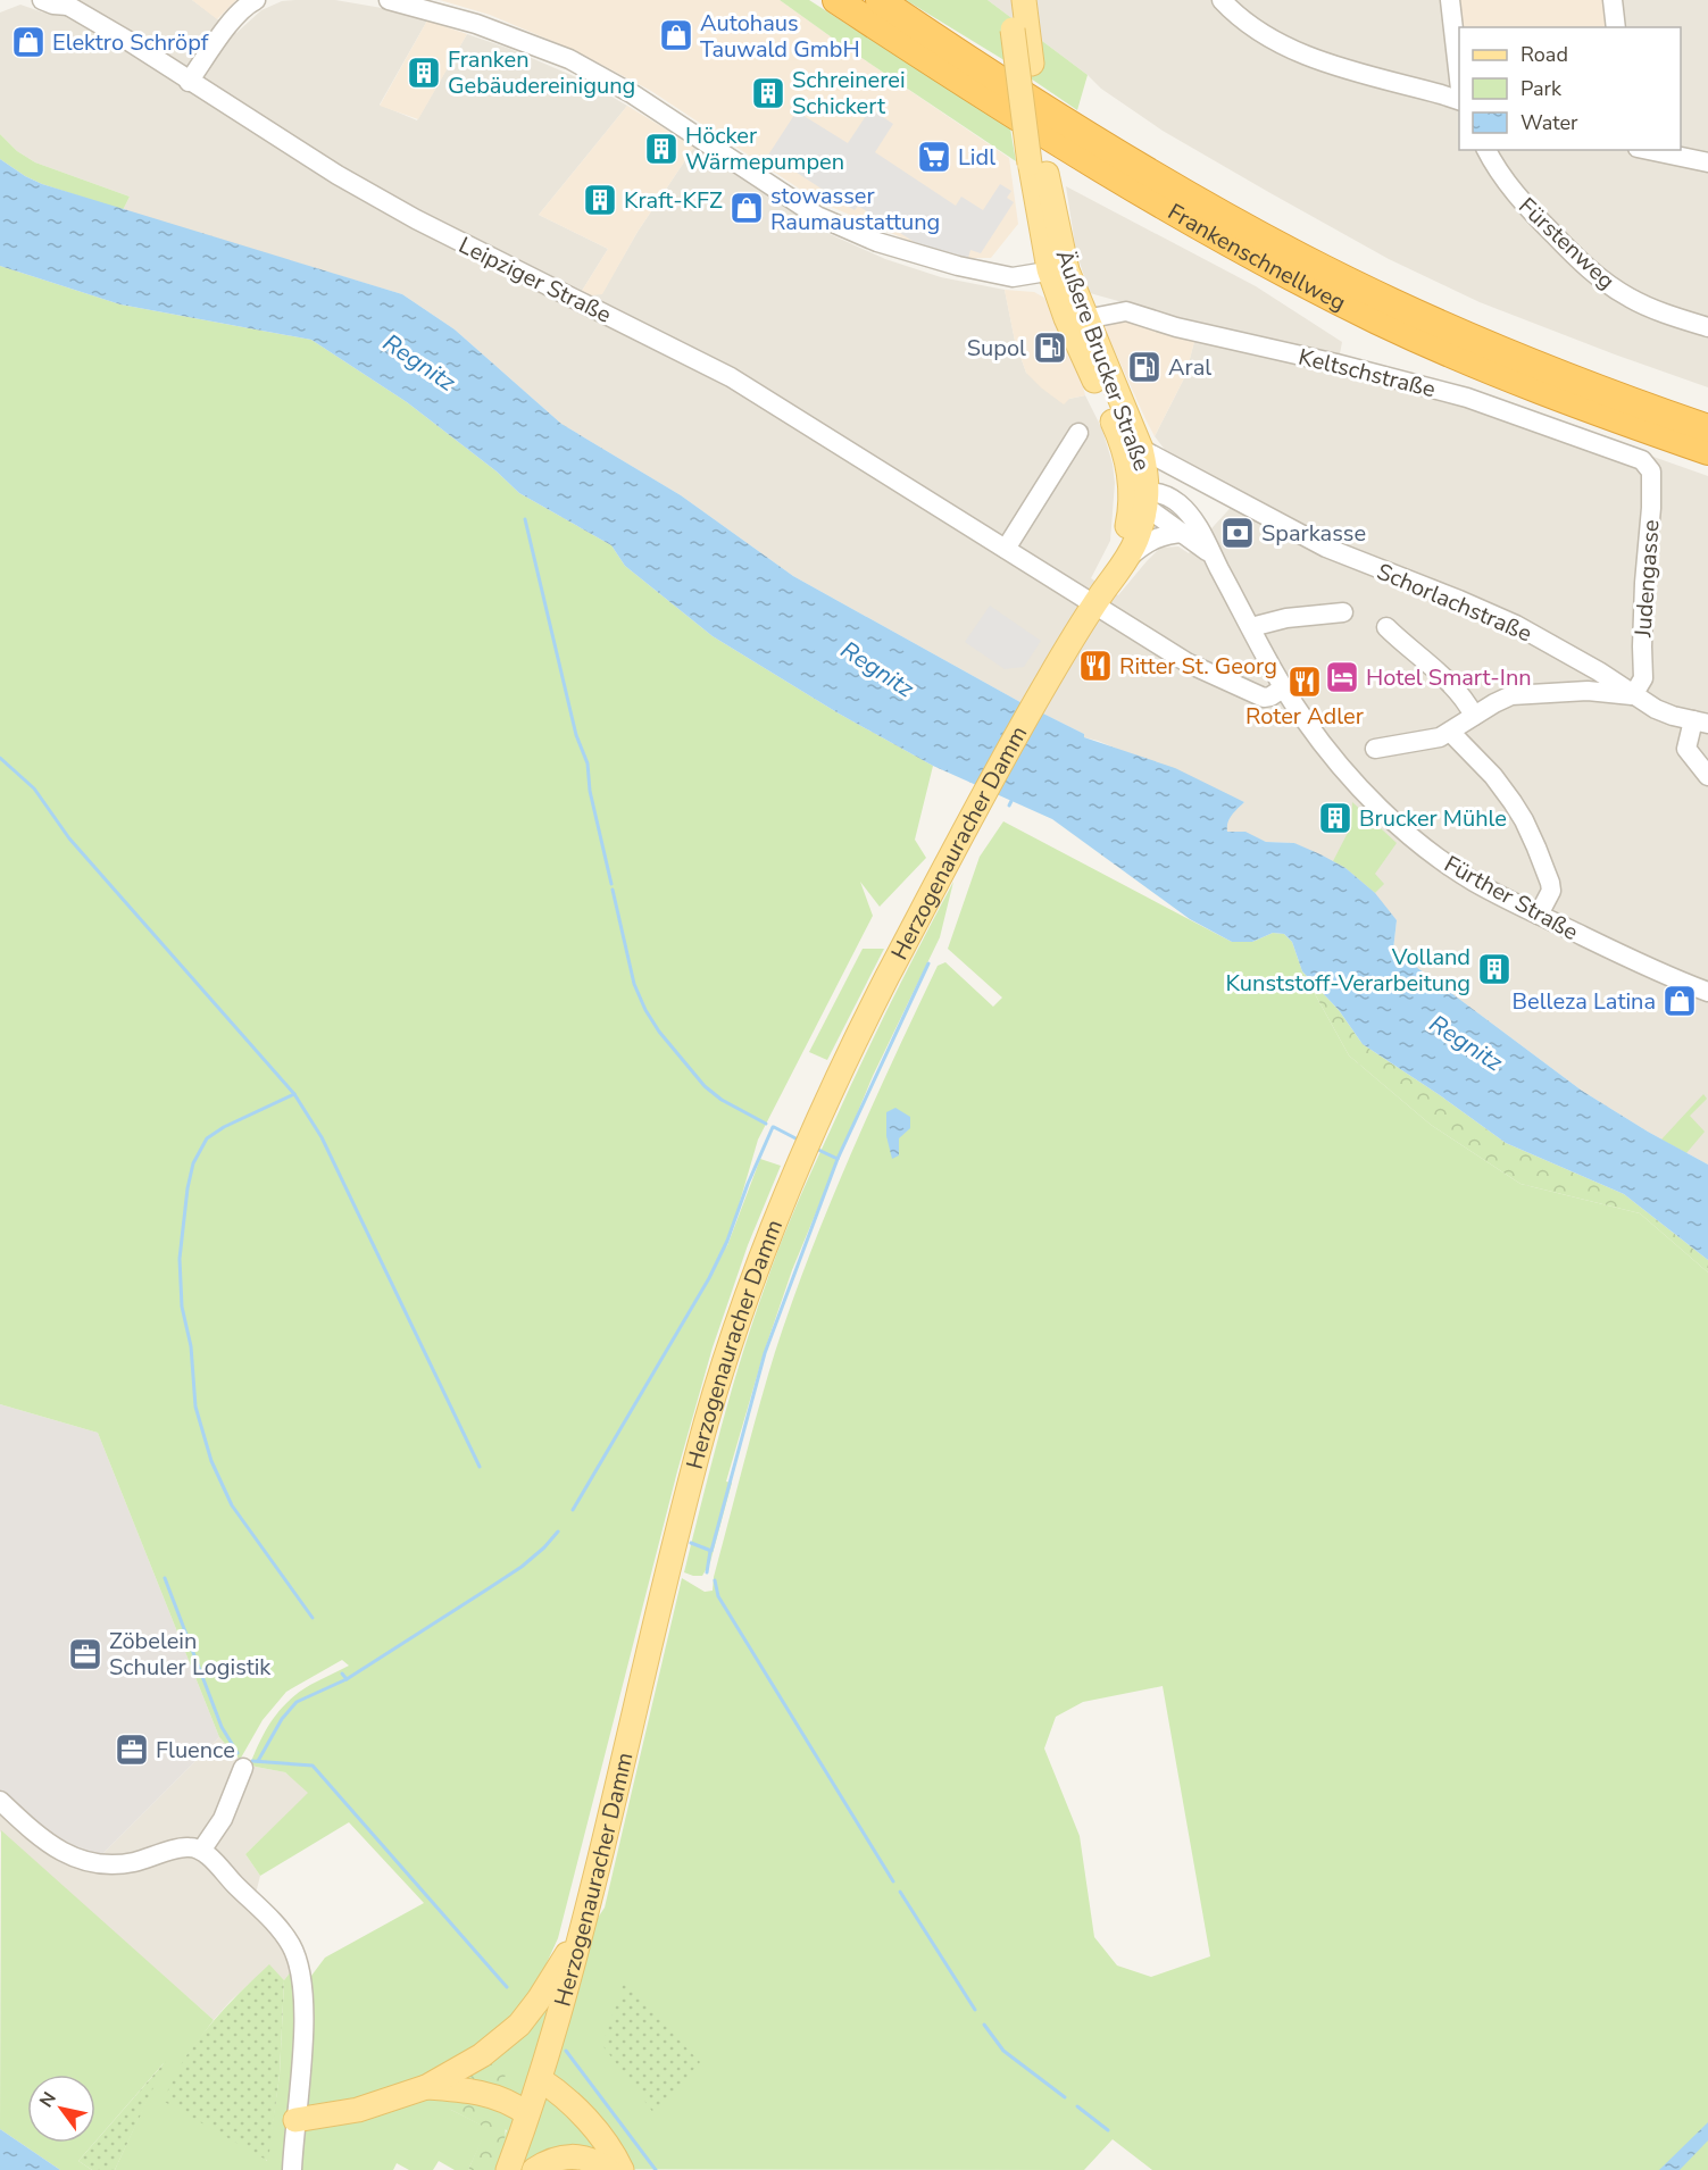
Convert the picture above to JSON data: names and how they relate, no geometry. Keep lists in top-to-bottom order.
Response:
{
  "streets": {
    "highway": ["Frankenschnellweg"],
    "main road": ["Äußere Brucker Straße", "Herzogenauracher Damm"],
    "street": [
      "Fürstenweg",
      "Leipziger Straße",
      "Keltschstraße",
      "Judengasse",
      "Schorlachstraße",
      "Fürther Straße"
    ]
  },
  "crossings": [
    ["Leipziger Straße", "Herzogenauracher Damm"],
    ["Leipziger Straße", "Fürther Straße"],
    ["Äußere Brucker Straße", "Keltschstraße"],
    ["Äußere Brucker Straße", "Schorlachstraße"],
    ["Äußere Brucker Straße", "Herzogenauracher Damm"],
    ["Äußere Brucker Straße", "Fürther Straße"],
    ["Keltschstraße", "Judengasse"],
    ["Judengasse", "Schorlachstraße"],
    ["Herzogenauracher Damm", "Fürther Straße"]
  ],
  "water": ["Regnitz"],
  "places": {
    "shop": [
      "Autohaus Tauwald GmbH",
      "Elektro Schröpf",
      "stowasser Raumaustattung",
      "Belleza Latina"
    ],
    "building": [
      "Franken Gebäudereinigung",
      "Schreinerei Schickert",
      "Höcker Wärmepumpen",
      "Kraft-KFZ",
      "Brucker Mühle",
      "Volland Kunststoff-Verarbeitung"
    ],
    "supermarket": ["Lidl"],
    "fuel station": ["Supol", "Aral"],
    "bank": ["Sparkasse"],
    "restaurant": ["Ritter St. Georg", "Roter Adler"],
    "hotel": ["Hotel Smart-Inn"],
    "office": ["Zöbelein Schuler Logistik", "Fluence"]
  },
  "legend": ["Road", "Park", "Water"],
  "north": "top left"
}
